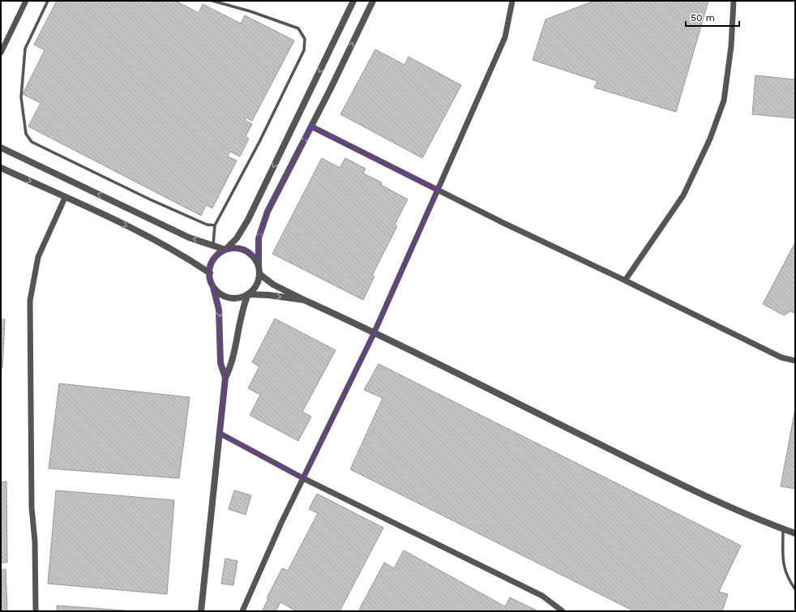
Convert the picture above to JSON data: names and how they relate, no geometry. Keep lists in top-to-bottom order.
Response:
{
  "scale_bar": "50 m"
}
